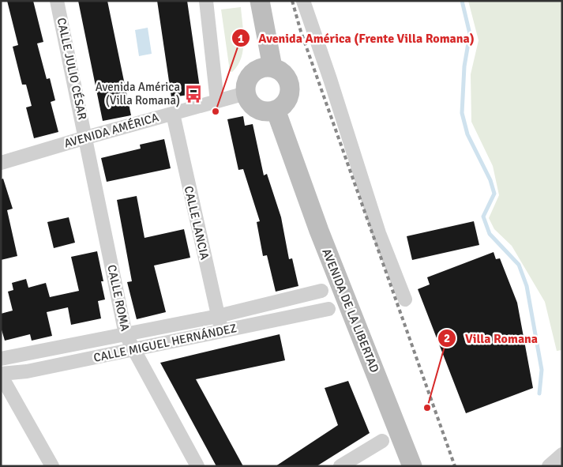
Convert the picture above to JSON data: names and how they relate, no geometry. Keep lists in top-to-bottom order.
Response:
{
  "streets": {
    "main road": ["AVENIDA DE LA LIBERTAD"],
    "street": [
      "CALLE JULIO CÉSAR",
      "AVENIDA AMÉRICA",
      "CALLE LANCIA",
      "CALLE ROMA",
      "CALLE MIGUEL HERNÁNDEZ"
    ]
  },
  "crossings": [
    ["CALLE JULIO CÉSAR", "AVENIDA AMÉRICA"],
    ["CALLE JULIO CÉSAR", "CALLE ROMA"],
    ["AVENIDA AMÉRICA", "CALLE LANCIA"],
    ["AVENIDA AMÉRICA", "CALLE ROMA"],
    ["AVENIDA AMÉRICA", "AVENIDA DE LA LIBERTAD"],
    ["CALLE LANCIA", "CALLE MIGUEL HERNÁNDEZ"],
    ["CALLE ROMA", "CALLE MIGUEL HERNÁNDEZ"]
  ],
  "places": {
    "bus stop": ["Avenida América (Villa Romana)"],
    "other": ["Avenida América (Frente Villa Romana)", "Villa Romana"]
  }
}
